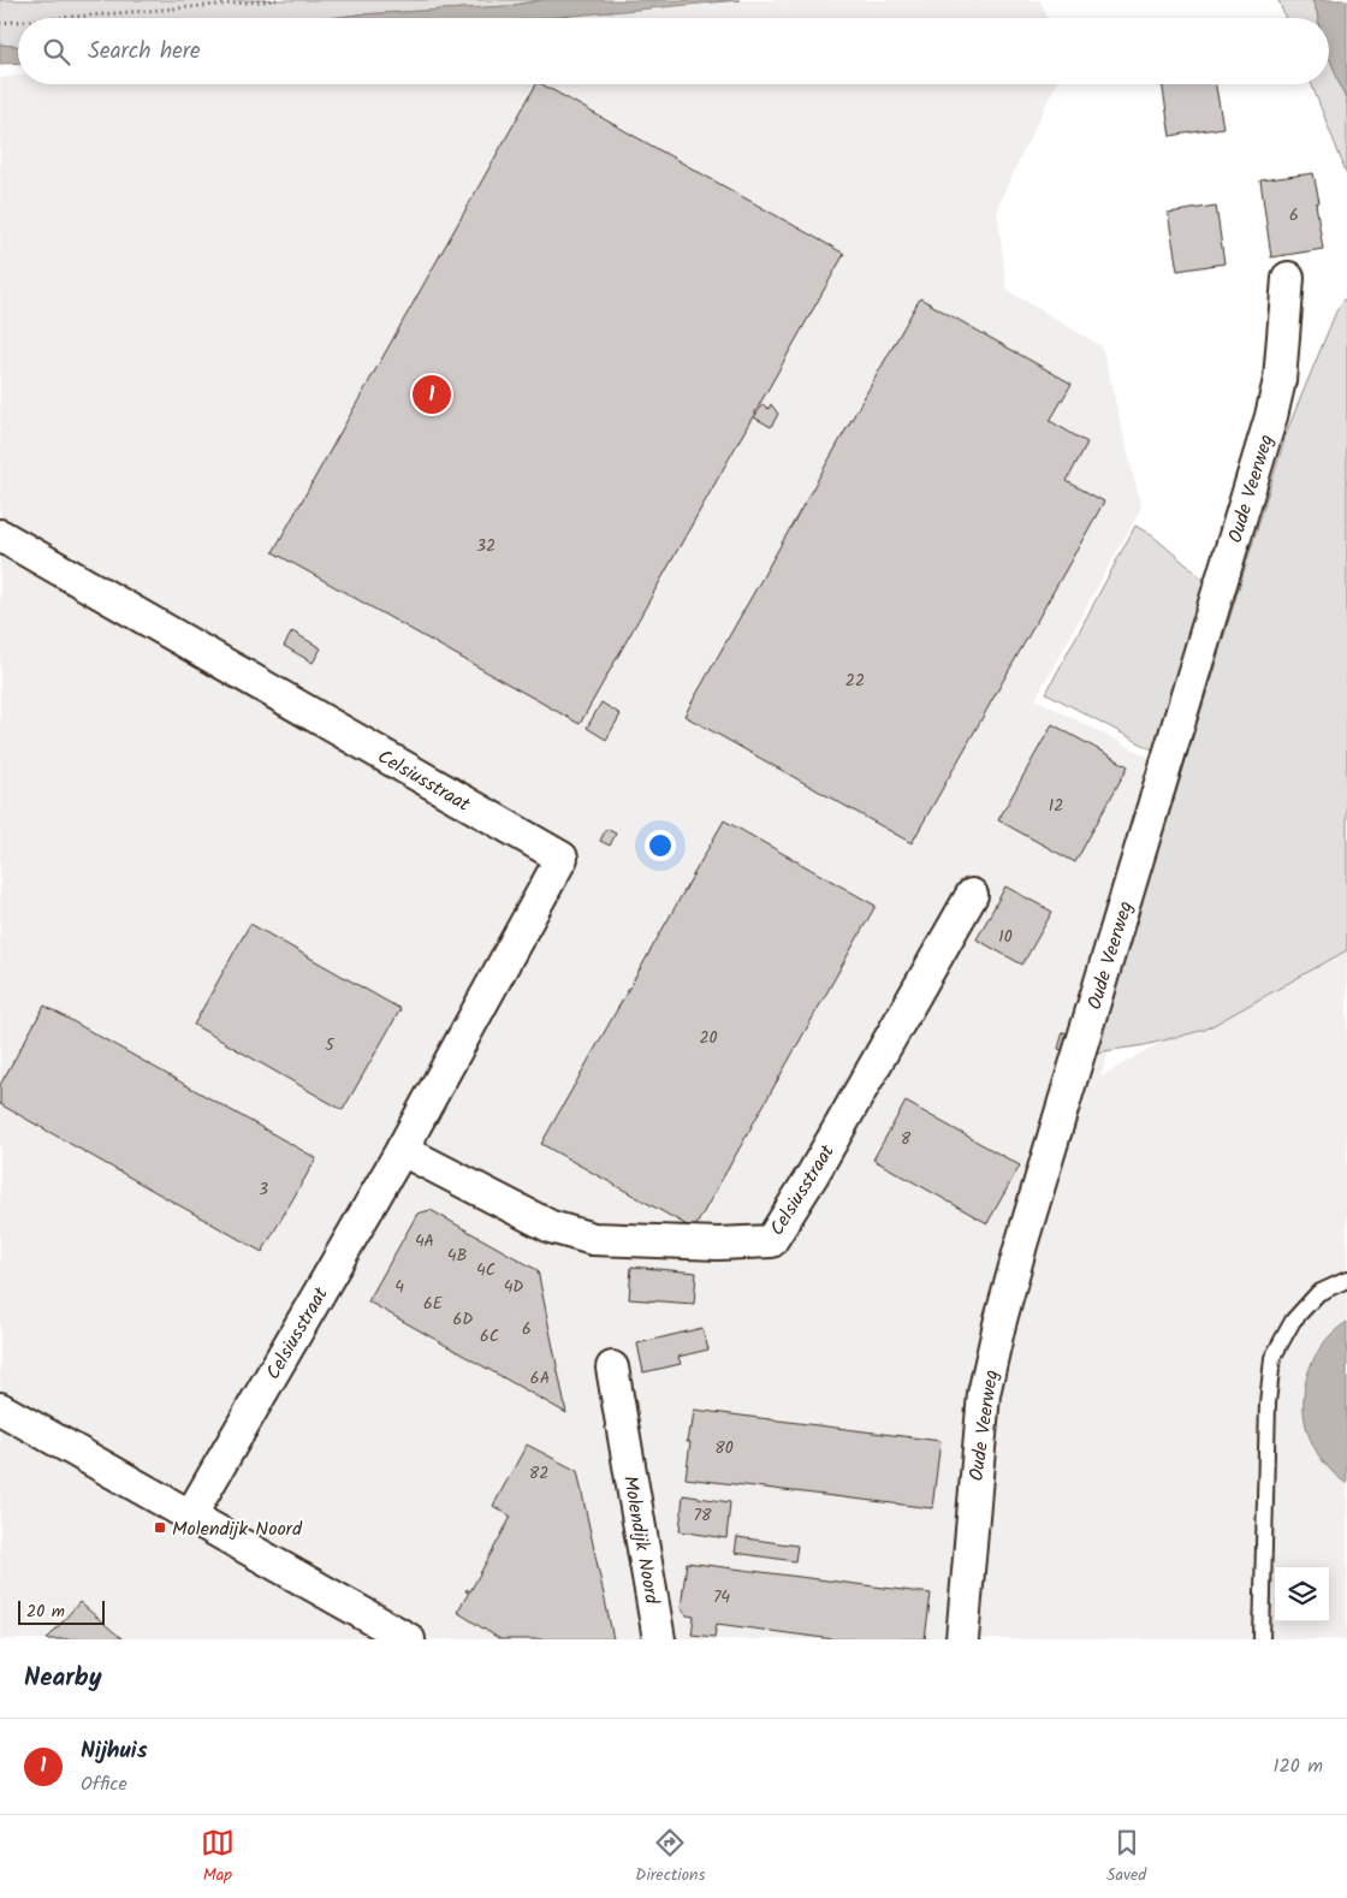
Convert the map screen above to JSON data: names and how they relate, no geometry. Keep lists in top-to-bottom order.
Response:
{
  "streets": {
    "street": ["Oude Veerweg", "Celsiusstraat", "Molendijk Noord"]
  },
  "places": {
    "transit": ["Molendijk Noord"]
  },
  "house_numbers": [
    "6",
    "32",
    "22",
    "12",
    "10",
    "20",
    "5",
    "8",
    "3",
    "4A",
    "4B",
    "4C",
    "4",
    "4D",
    "6E",
    "6D",
    "6",
    "6C",
    "6A",
    "80",
    "82",
    "78",
    "74"
  ],
  "scale_bar": "20 m",
  "page": {
    "search": "Search here",
    "pins": "1",
    "scale": "20 m",
    "heading": "Nearby",
    "list": [
      {
        "mark": "1",
        "name": "Nijhuis",
        "note": "Office",
        "value": "120 m"
      }
    ],
    "nav": ["Map", "Directions", "Saved"]
  }
}
